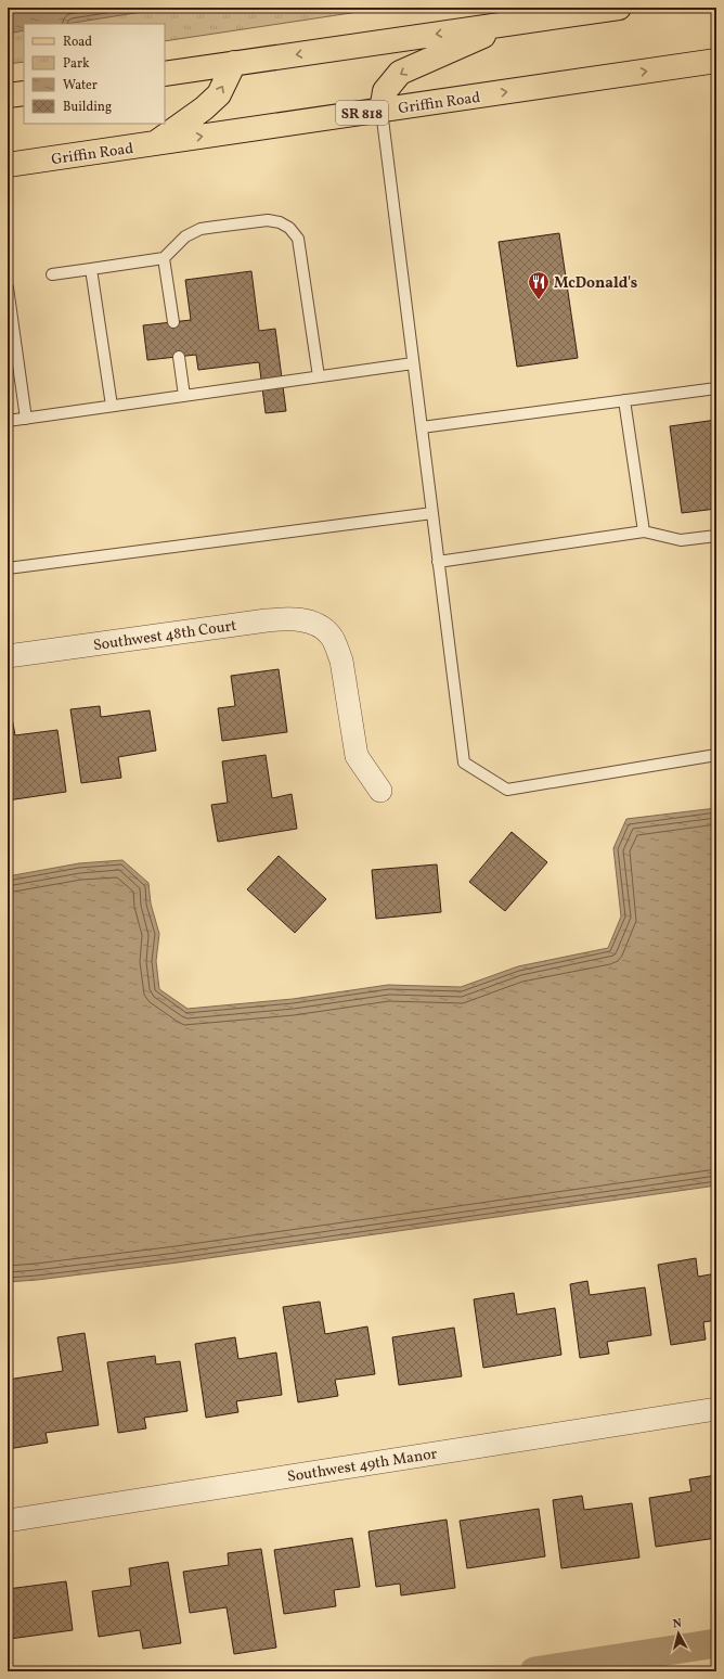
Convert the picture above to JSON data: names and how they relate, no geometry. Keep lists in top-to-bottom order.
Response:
{
  "streets": {
    "main road": ["Griffin Road", "SR 818"],
    "street": ["Southwest 48th Court", "Southwest 49th Manor"]
  },
  "places": {
    "restaurant": ["McDonald's"]
  },
  "legend": [
    "Road",
    "Park",
    "Water",
    "Building"
  ],
  "north": "top"
}
